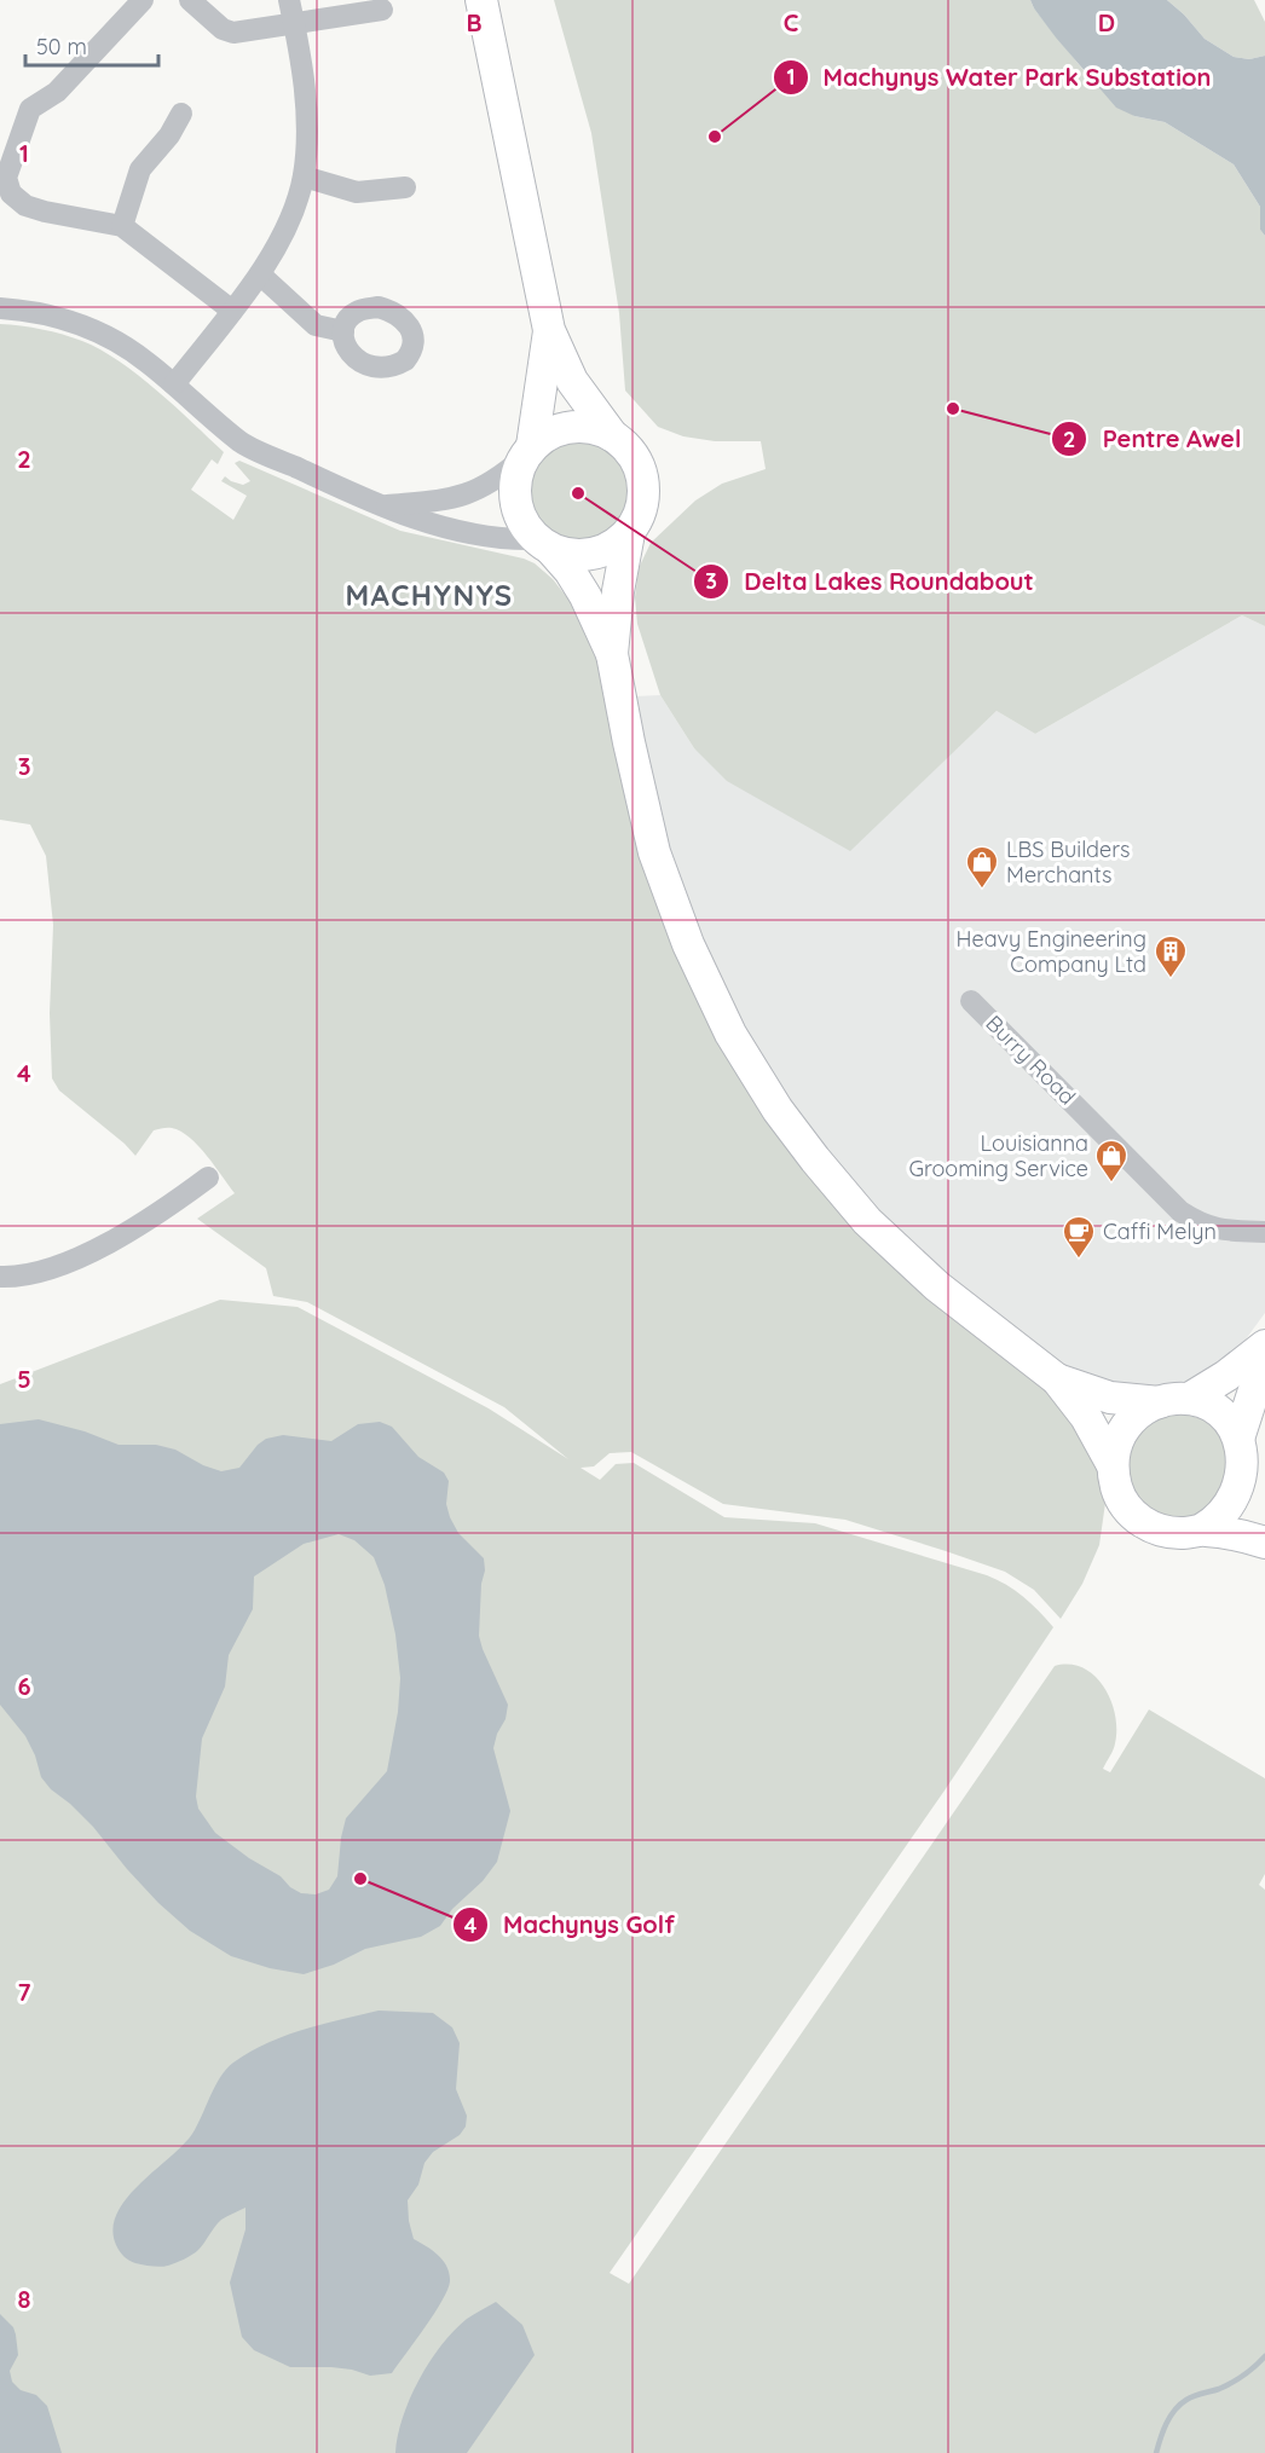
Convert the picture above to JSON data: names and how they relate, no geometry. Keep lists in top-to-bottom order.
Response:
{
  "streets": {
    "street": ["Burry Road"]
  },
  "districts": ["MACHYNYS"],
  "places": {
    "other": [
      "Machynys Water Park Substation",
      "Pentre Awel",
      "Delta Lakes Roundabout",
      "Machynys Golf"
    ],
    "shop": ["LBS Builders Merchants", "Louisianna Grooming Service"],
    "building": ["Heavy Engineering Company Ltd"],
    "cafe": ["Caffi Melyn"]
  },
  "scale_bar": "50 m",
  "grid": {
    "columns": ["B", "C", "D"],
    "rows": [
      "1",
      "2",
      "3",
      "4",
      "5",
      "6",
      "7",
      "8"
    ]
  }
}
